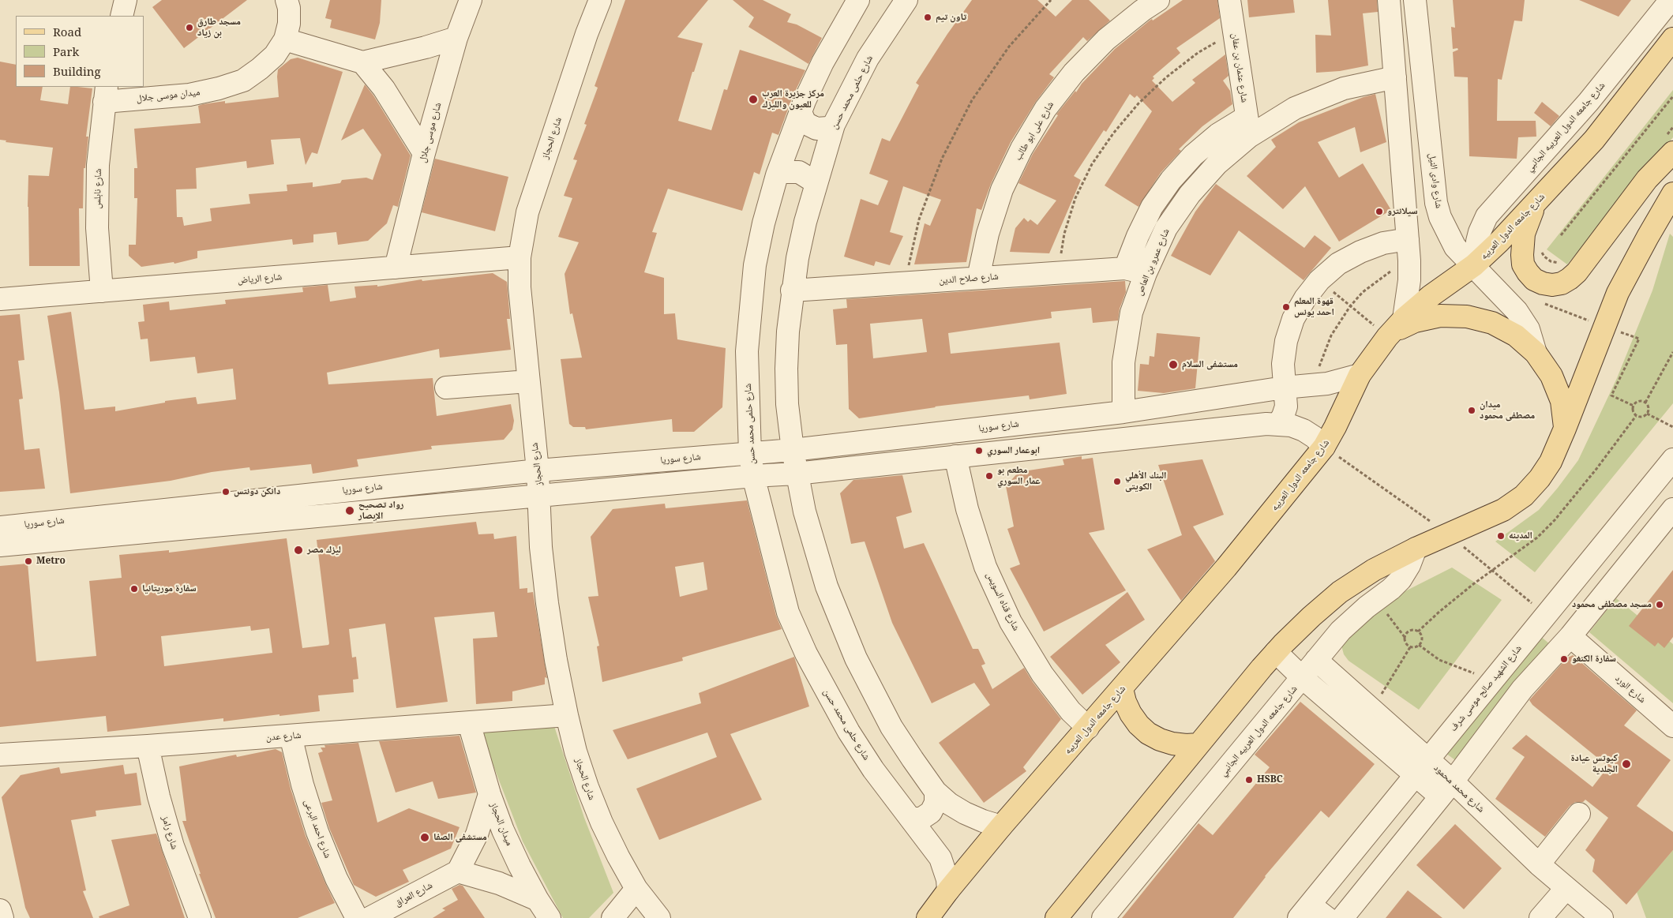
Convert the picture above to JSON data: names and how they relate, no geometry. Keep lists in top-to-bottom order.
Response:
{
  "streets": {
    "main road": ["شارع جامعه الدول العربيه"],
    "street": [
      "شارع عثمان بن عفان",
      "شارع حلمى محمد حسن",
      "ميدان موسى جلال",
      "شارع جامعه الدول العربيه الجانبي",
      "شارع على ابو طالب",
      "شارع موسى جلال",
      "شارع الحجاز",
      "شارع وادى النيل",
      "شارع نابلس",
      "شارع عمرو بن العاص",
      "شارع الرياض",
      "شارع صلاح الدين",
      "شارع سوريا",
      "شارع قناه السويس",
      "شارع الشهيد صالح موسى شرف",
      "شارع الورد",
      "شارع عدن",
      "شارع محمد محمود",
      "ميدان الحجاز",
      "شارع احمد البرعى",
      "شارع رامز",
      "شارع العراق"
    ]
  },
  "crossings": [
    ["شارع عثمان بن عفان", "شارع عمرو بن العاص"],
    ["شارع حلمى محمد حسن", "شارع جامعه الدول العربيه"],
    ["شارع حلمى محمد حسن", "شارع صلاح الدين"],
    ["شارع حلمى محمد حسن", "شارع سوريا"],
    ["ميدان موسى جلال", "شارع نابلس"],
    ["شارع جامعه الدول العربيه الجانبي", "شارع وادى النيل"],
    ["شارع جامعه الدول العربيه الجانبي", "شارع جامعه الدول العربيه"],
    ["شارع جامعه الدول العربيه الجانبي", "شارع محمد محمود"],
    ["شارع على ابو طالب", "شارع صلاح الدين"],
    ["شارع موسى جلال", "شارع الرياض"],
    ["شارع الحجاز", "شارع الرياض"],
    ["شارع الحجاز", "شارع سوريا"],
    ["شارع الحجاز", "شارع عدن"],
    ["شارع وادى النيل", "شارع جامعه الدول العربيه"],
    ["شارع نابلس", "شارع الرياض"],
    ["شارع جامعه الدول العربيه", "شارع سوريا"],
    ["شارع جامعه الدول العربيه", "شارع قناه السويس"],
    ["شارع عمرو بن العاص", "شارع صلاح الدين"],
    ["شارع عمرو بن العاص", "شارع سوريا"],
    ["شارع سوريا", "شارع قناه السويس"],
    ["شارع الشهيد صالح موسى شرف", "شارع محمد محمود"],
    ["شارع عدن", "ميدان الحجاز"],
    ["شارع عدن", "شارع احمد البرعى"],
    ["شارع عدن", "شارع رامز"]
  ],
  "places": [
    "تاون تيم",
    "مسجد طارق بن زياد",
    "مركز جزيرة العرب للعيون والليزك",
    "سيلانترو",
    "قهوة المعلم احمد يونس",
    "مستشفى السلام",
    "ميدان مصطفى محمود",
    "ابوعمار السوري",
    "مطعم بو عمار السوري",
    "البنك الأهلي الكويتى",
    "دانكن دونتس",
    "رواد تصحيح الإبصار",
    "المدينه",
    "ليزك مصر",
    "Metro",
    "سفارة موريتانيا",
    "مسجد مصطفى محمود",
    "سفارة الكنغو",
    "كيوتس عيادة الجلدية",
    "HSBC",
    "مستشفى الصفا"
  ],
  "legend": ["Road", "Park", "Building"]
}
